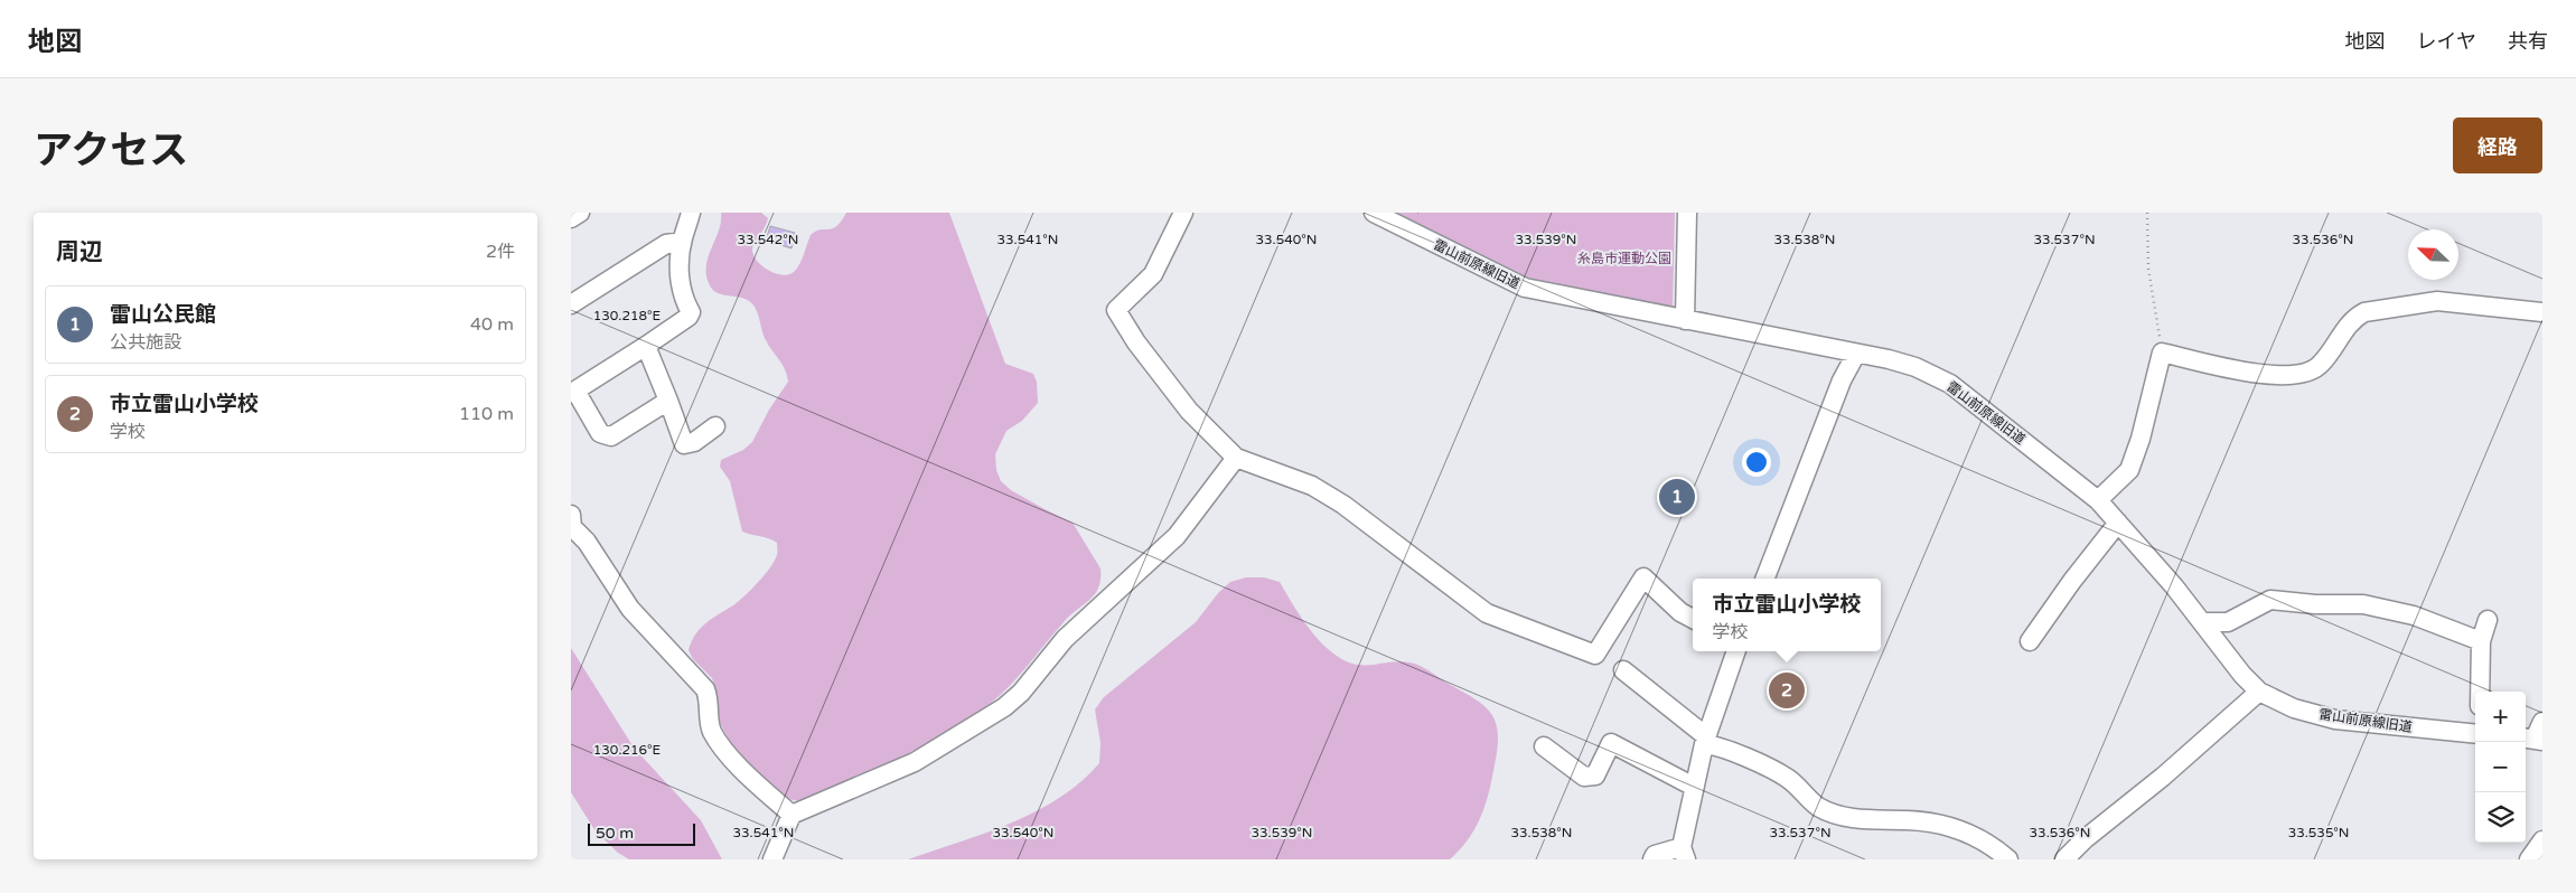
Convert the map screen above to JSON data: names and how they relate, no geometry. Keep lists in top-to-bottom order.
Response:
{
  "streets": {
    "street": ["雷山前原線旧道"]
  },
  "parks": ["糸島市運動公園"],
  "scale_bar": "50 m",
  "north": "top left",
  "page": {
    "header": "地図",
    "nav": ["地図", "レイヤ", "共有"],
    "title": "アクセス",
    "buttons": "経路",
    "heading": ["周辺", "2件"],
    "list": [
      {
        "mark": "1",
        "name": "雷山公民館",
        "note": "公共施設",
        "value": "40 m"
      },
      {
        "mark": "2",
        "name": "市立雷山小学校",
        "note": "学校",
        "value": "110 m"
      }
    ],
    "pins": ["1", "2"],
    "popup": ["市立雷山小学校", "学校"],
    "map_buttons": ["+", "−"],
    "scale": "50 m"
  },
  "coordinates": [
    "33.541°N",
    "33.540°N",
    "33.539°N",
    "33.538°N",
    "33.537°N",
    "33.536°N",
    "33.542°N",
    "130.218°E",
    "130.216°E",
    "33.535°N"
  ]
}
